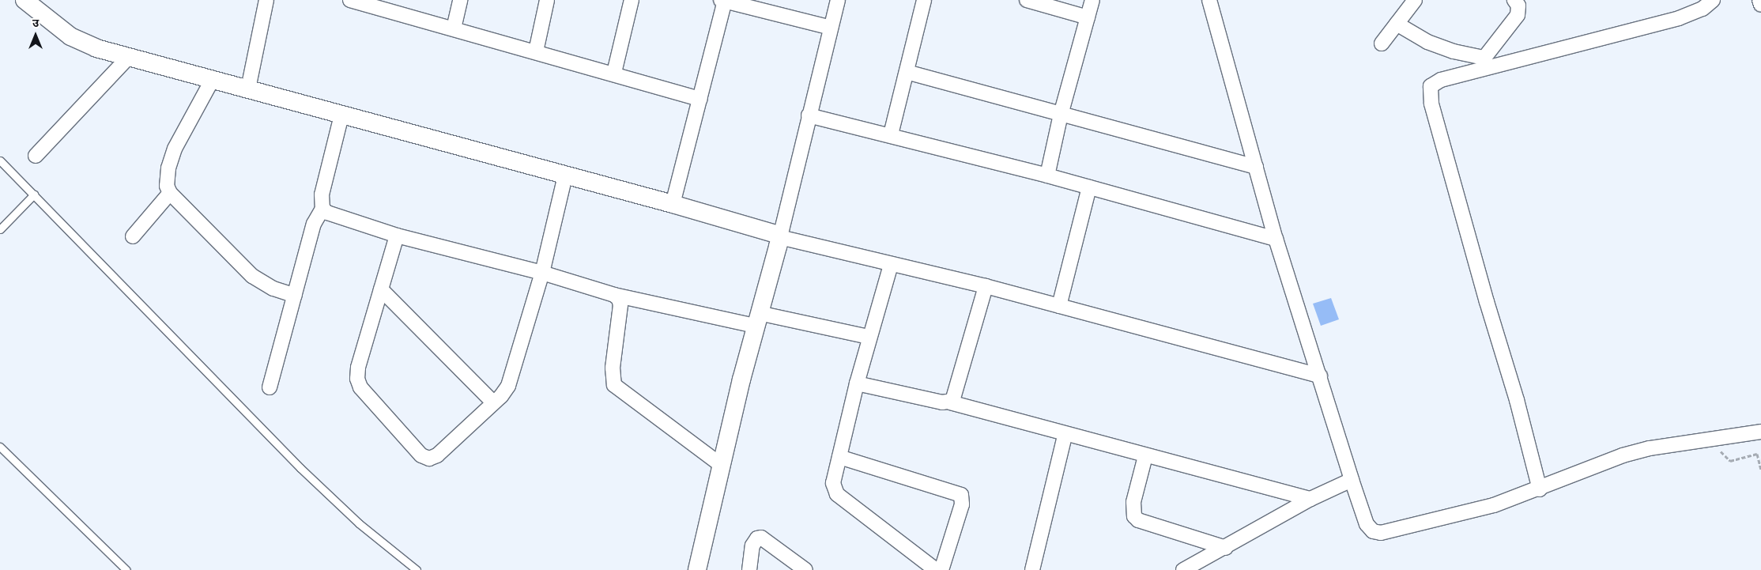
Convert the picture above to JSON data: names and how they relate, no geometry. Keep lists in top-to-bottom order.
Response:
{
  "north": "top"
}
